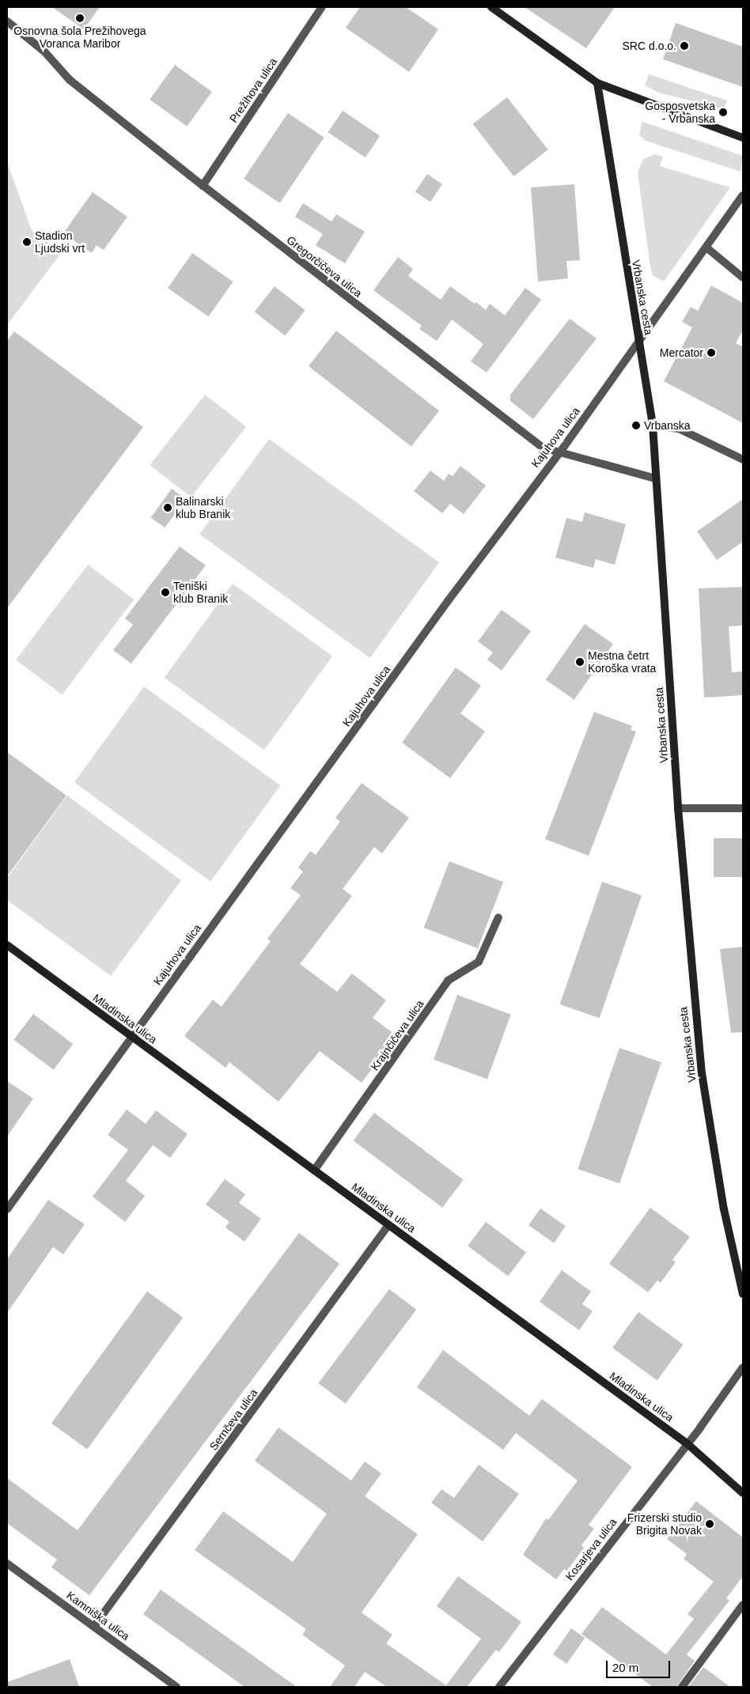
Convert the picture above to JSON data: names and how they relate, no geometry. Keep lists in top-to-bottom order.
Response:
{
  "streets": {
    "street": [
      "Prežihova ulica",
      "Gregorčičeva ulica",
      "Vrbanska cesta",
      "Kajuhova ulica",
      "Mladinska ulica",
      "Krajnčičeva ulica",
      "Sernčeva ulica",
      "Kosarjeva ulica",
      "Kamniška ulica"
    ]
  },
  "crossings": [
    ["Prežihova ulica", "Gregorčičeva ulica"],
    ["Gregorčičeva ulica", "Vrbanska cesta"],
    ["Gregorčičeva ulica", "Kajuhova ulica"],
    ["Vrbanska cesta", "Kajuhova ulica"],
    ["Kajuhova ulica", "Mladinska ulica"],
    ["Mladinska ulica", "Krajnčičeva ulica"],
    ["Mladinska ulica", "Sernčeva ulica"],
    ["Mladinska ulica", "Kosarjeva ulica"],
    ["Sernčeva ulica", "Kamniška ulica"]
  ],
  "places": [
    "Osnovna šola Prežihovega Voranca Maribor",
    "SRC d.o.o.",
    "Gosposvetska - Vrbanska",
    "Stadion Ljudski vrt",
    "Mercator",
    "Vrbanska",
    "Balinarski klub Branik",
    "Teniški klub Branik",
    "Mestna četrt Koroška vrata",
    "Frizerski studio Brigita Novak"
  ],
  "scale_bar": "20 m"
}
